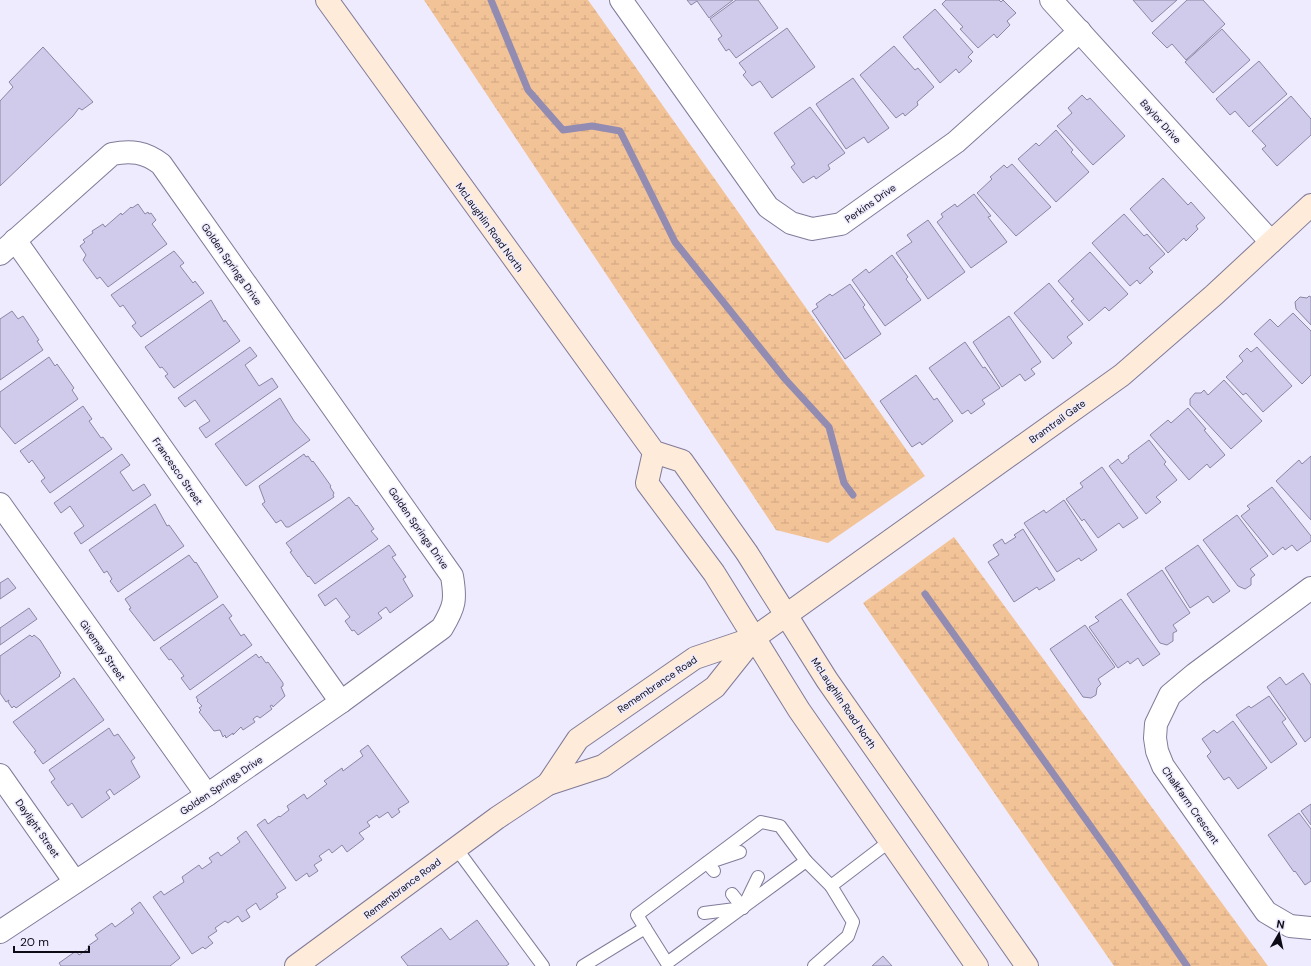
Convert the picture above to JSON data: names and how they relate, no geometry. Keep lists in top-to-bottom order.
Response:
{
  "streets": {
    "main road": ["McLaughlin Road North", "Bramtrail Gate", "Remembrance Road"],
    "street": [
      "Baylor Drive",
      "Perkins Drive",
      "Golden Springs Drive",
      "Francesco Street",
      "Givemay Street",
      "Chalkfarm Crescent",
      "Daylight Street"
    ]
  },
  "crossings": [
    ["Baylor Drive", "Perkins Drive"],
    ["Baylor Drive", "Bramtrail Gate"],
    ["McLaughlin Road North", "Bramtrail Gate"],
    ["Golden Springs Drive", "Francesco Street"],
    ["Golden Springs Drive", "Givemay Street"],
    ["Golden Springs Drive", "Daylight Street"],
    ["Bramtrail Gate", "Remembrance Road"]
  ],
  "scale_bar": "20 m",
  "north": "top"
}
